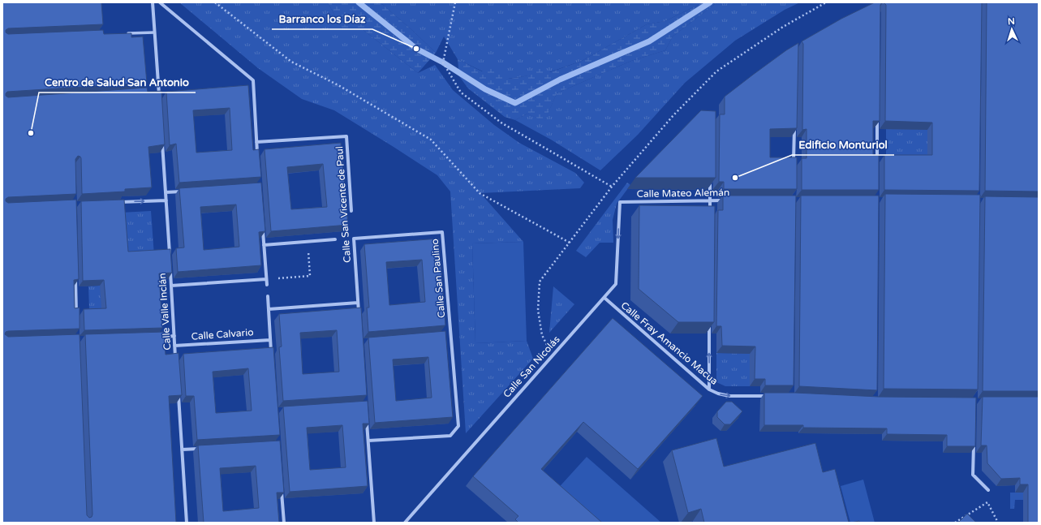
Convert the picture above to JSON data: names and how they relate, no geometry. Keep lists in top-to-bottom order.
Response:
{
  "streets": {
    "street": [
      "Calle Mateo Alemán",
      "Calle San Vicente de Paul",
      "Calle San Paulino",
      "Calle Valle Inclán",
      "Calle Calvario",
      "Calle Fray Amancio Macua",
      "Calle San Nicolás"
    ]
  },
  "crossings": [
    ["Calle Mateo Alemán", "Calle San Nicolás"],
    ["Calle San Vicente de Paul", "Calle San Paulino"],
    ["Calle Valle Inclán", "Calle Calvario"],
    ["Calle Fray Amancio Macua", "Calle San Nicolás"]
  ],
  "places": ["Barranco los Díaz", "Centro de Salud San Antonio", "Edificio Monturiol"],
  "north": "top"
}
